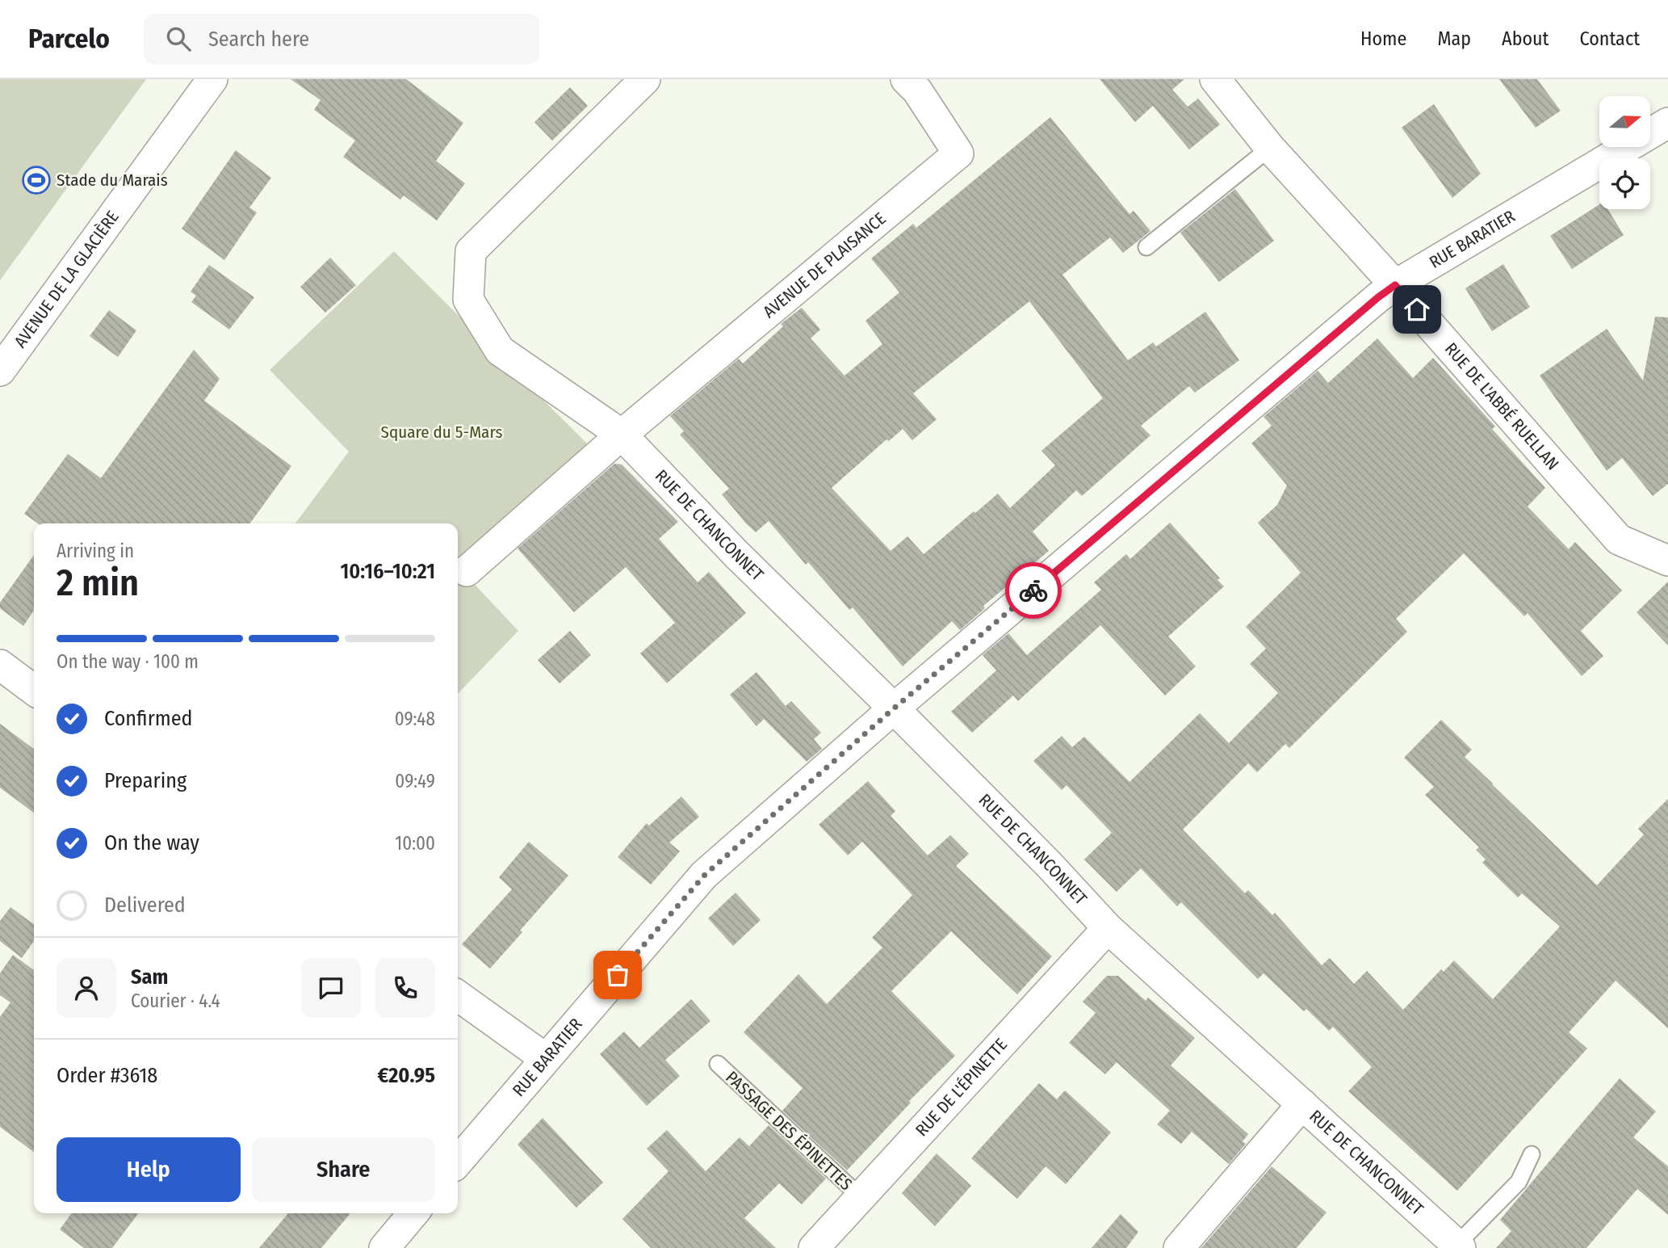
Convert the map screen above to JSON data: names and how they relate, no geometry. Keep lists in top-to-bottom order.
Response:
{
  "streets": {
    "street": [
      "RUE BARATIER",
      "AVENUE DE PLAISANCE",
      "AVENUE DE LA GLACIÈRE",
      "RUE DE L'ABBÉ RUELLAN",
      "RUE DE CHANCONNET",
      "RUE DE L'ÉPINETTE"
    ],
    "lane": ["PASSAGE DES ÉPINETTES"]
  },
  "crossings": [
    ["RUE BARATIER", "RUE DE L'ABBÉ RUELLAN"],
    ["RUE BARATIER", "RUE DE CHANCONNET"],
    ["AVENUE DE PLAISANCE", "RUE DE CHANCONNET"],
    ["RUE DE CHANCONNET", "RUE DE L'ÉPINETTE"],
    ["RUE DE L'ÉPINETTE", "PASSAGE DES ÉPINETTES"]
  ],
  "parks": ["Square du 5-Mars"],
  "places": {
    "sports": ["Stade du Marais"]
  },
  "north": "right",
  "page": {
    "header": "Parcelo",
    "search": "Search here",
    "nav": [
      "Home",
      "Map",
      "About",
      "Contact"
    ],
    "heading": ["2 min", "Arriving in", "10:16–10:21"],
    "panel": [
      "Sam",
      "Courier · 4.4",
      "Order #3618",
      "€20.95"
    ],
    "bar": "On the way · 100 m",
    "list": [
      ["Confirmed", "09:48"],
      ["Preparing", "09:49"],
      ["On the way", "10:00"],
      "Delivered"
    ],
    "buttons": ["Help", "Share"]
  }
}
